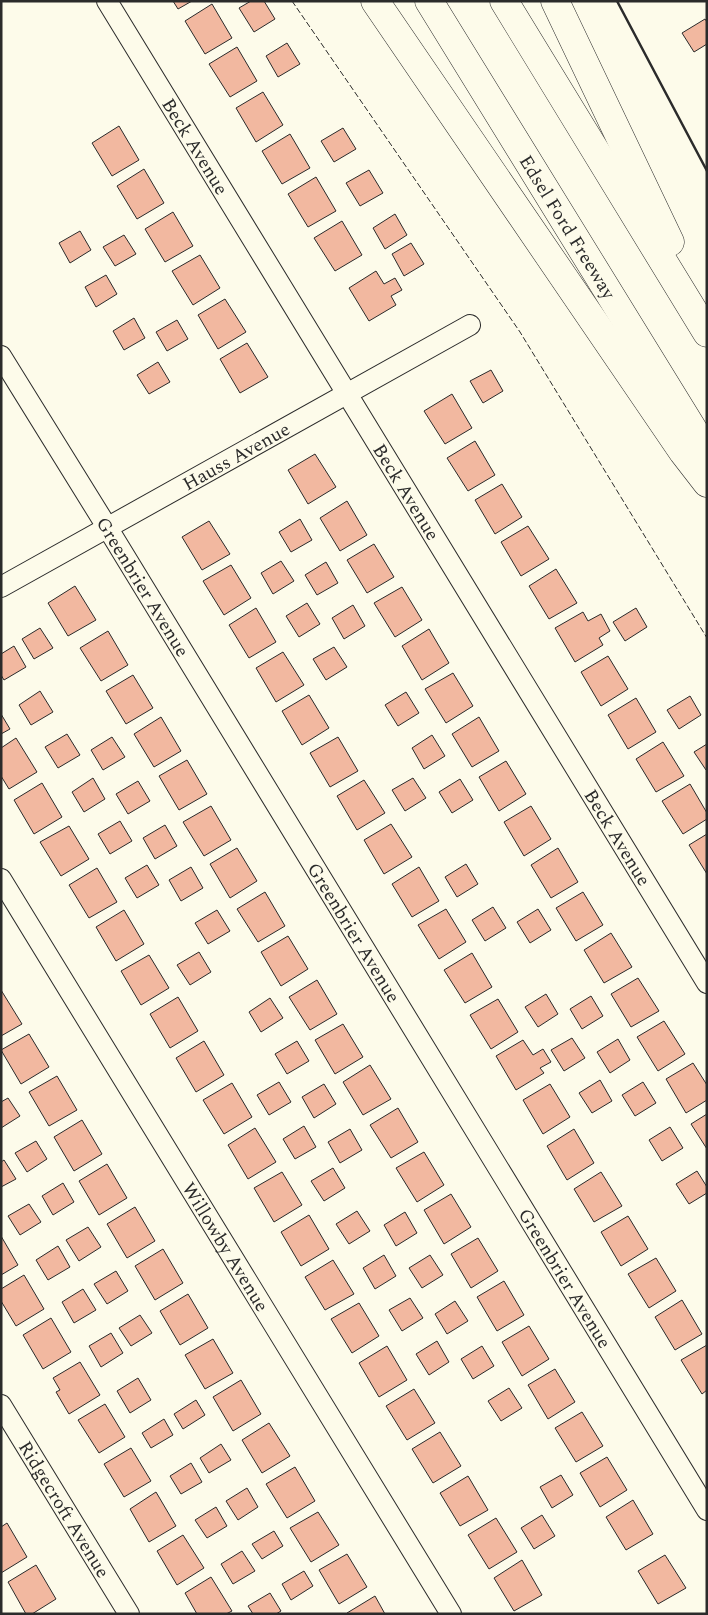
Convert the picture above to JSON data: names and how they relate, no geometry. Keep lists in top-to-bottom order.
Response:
{
  "streets": {
    "highway": ["Edsel Ford Freeway"],
    "street": [
      "Beck Avenue",
      "Hauss Avenue",
      "Greenbrier Avenue",
      "Willowby Avenue",
      "Ridgecroft Avenue"
    ]
  },
  "crossings": [
    ["Beck Avenue", "Hauss Avenue"],
    ["Hauss Avenue", "Greenbrier Avenue"]
  ]
}
